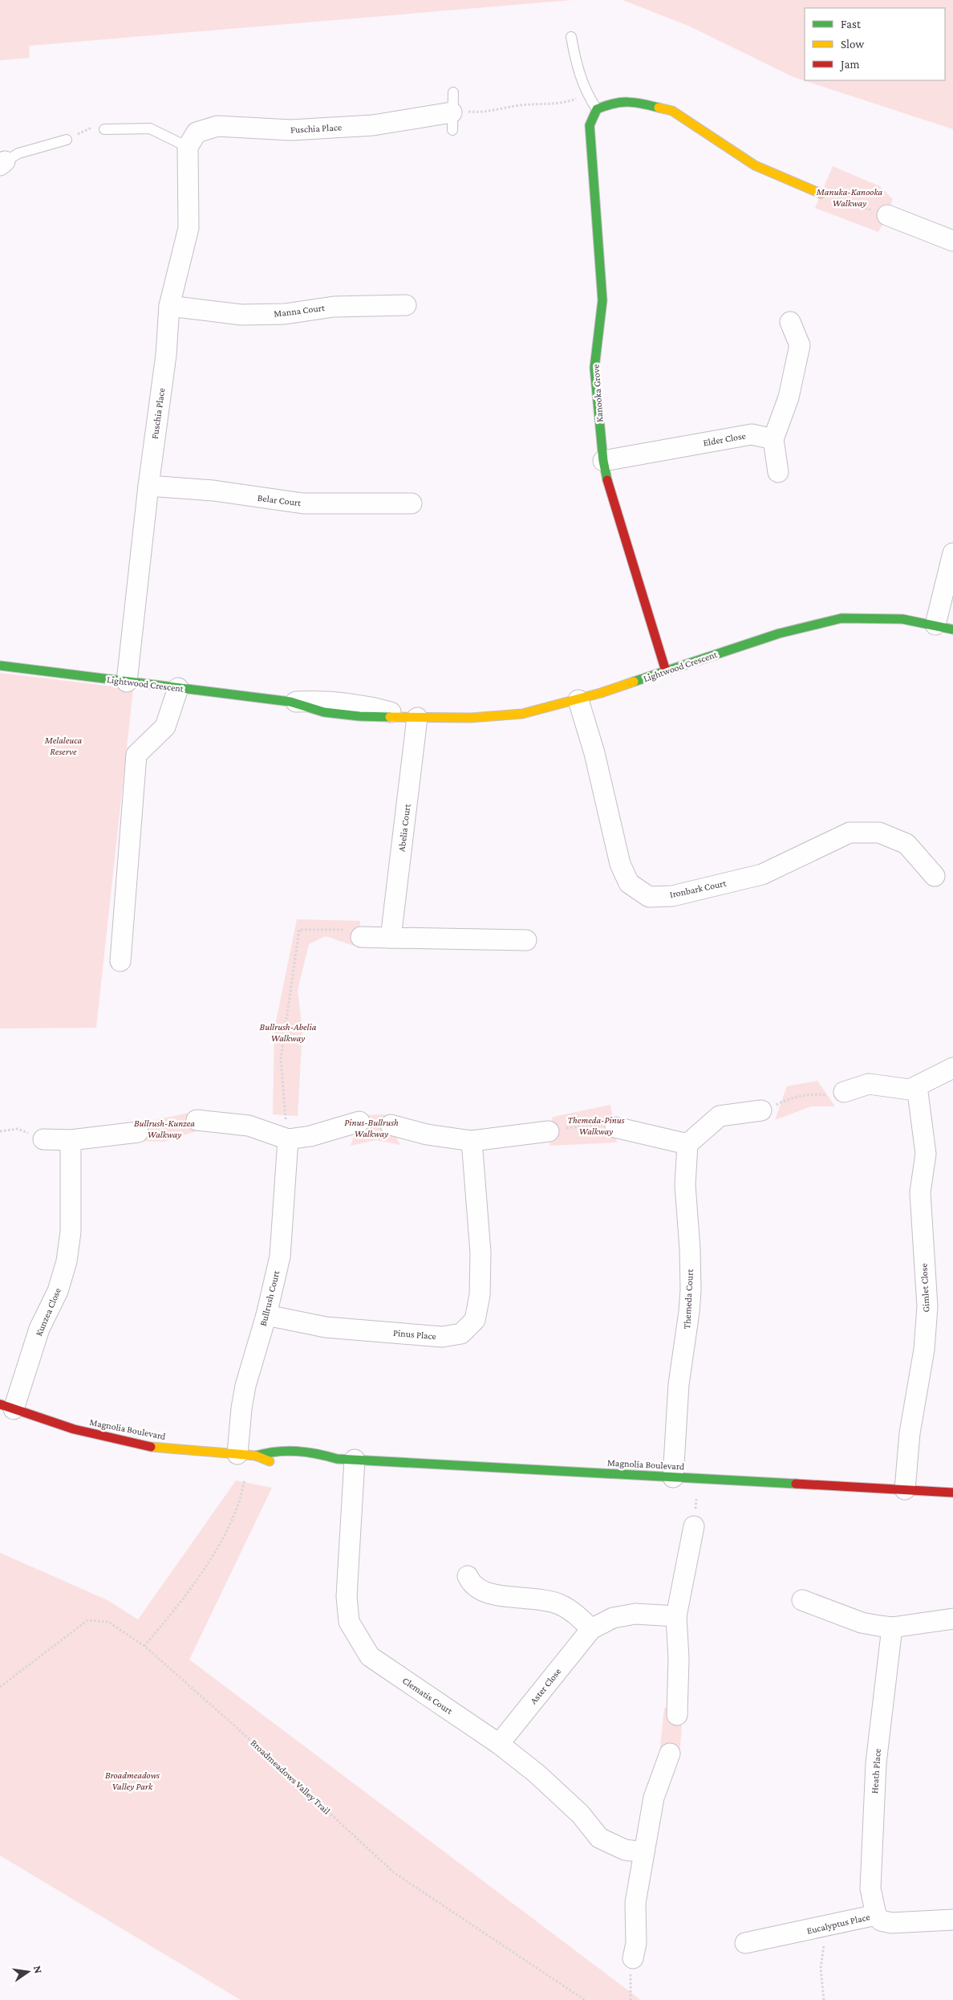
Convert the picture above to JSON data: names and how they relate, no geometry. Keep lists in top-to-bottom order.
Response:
{
  "streets": {
    "street": [
      "Fuschia Place",
      "Manna Court",
      "Kanooka Grove",
      "Elder Close",
      "Belar Court",
      "Lightwood Crescent",
      "Abelia Court",
      "Ironbark Court",
      "Gimlet Close",
      "Bullrush Court",
      "Themeda Court",
      "Kunzea Close",
      "Pinus Place",
      "Magnolia Boulevard",
      "Aster Close",
      "Clematis Court",
      "Heath Place",
      "Eucalyptus Place"
    ],
    "path": ["Broadmeadows Valley Trail"]
  },
  "crossings": [
    ["Fuschia Place", "Manna Court"],
    ["Fuschia Place", "Belar Court"],
    ["Fuschia Place", "Lightwood Crescent"],
    ["Kanooka Grove", "Elder Close"],
    ["Kanooka Grove", "Lightwood Crescent"],
    ["Lightwood Crescent", "Abelia Court"],
    ["Lightwood Crescent", "Ironbark Court"],
    ["Gimlet Close", "Magnolia Boulevard"],
    ["Bullrush Court", "Pinus Place"],
    ["Bullrush Court", "Magnolia Boulevard"],
    ["Themeda Court", "Magnolia Boulevard"],
    ["Kunzea Close", "Magnolia Boulevard"],
    ["Magnolia Boulevard", "Clematis Court"],
    ["Aster Close", "Clematis Court"],
    ["Heath Place", "Eucalyptus Place"]
  ],
  "parks": [
    "Manuka-Kanooka Walkway",
    "Melaleuca Reserve",
    "Bullrush-Abelia Walkway",
    "Themeda-Pinus Walkway",
    "Pinus-Bullrush Walkway",
    "Bullrush-Kunzea Walkway",
    "Broadmeadows Valley Park"
  ],
  "legend": ["Fast", "Slow", "Jam"],
  "north": "right"
}
